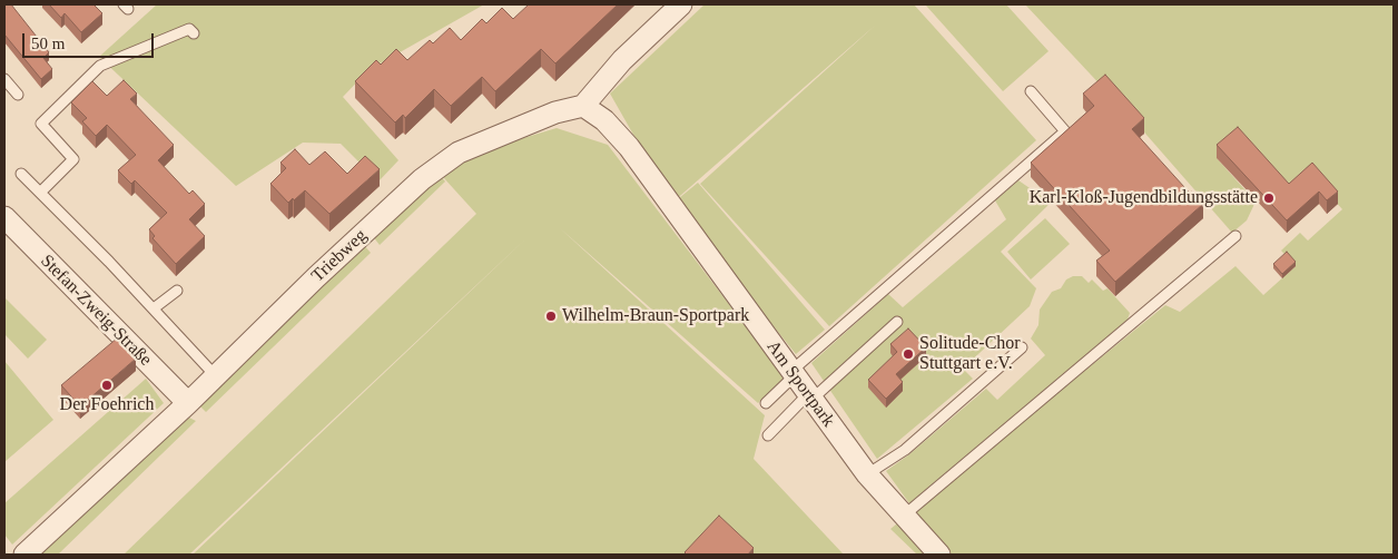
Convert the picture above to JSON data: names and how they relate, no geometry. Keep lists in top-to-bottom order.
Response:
{
  "streets": {
    "street": ["Triebweg", "Stefan-Zweig-Straße", "Am Sportpark"]
  },
  "crossings": [
    ["Triebweg", "Stefan-Zweig-Straße"],
    ["Triebweg", "Am Sportpark"]
  ],
  "places": [
    "Karl-Kloß-Jugendbildungsstätte",
    "Wilhelm-Braun-Sportpark",
    "Solitude-Chor Stuttgart e.V.",
    "Der Foehrich"
  ],
  "scale_bar": "50 m"
}
